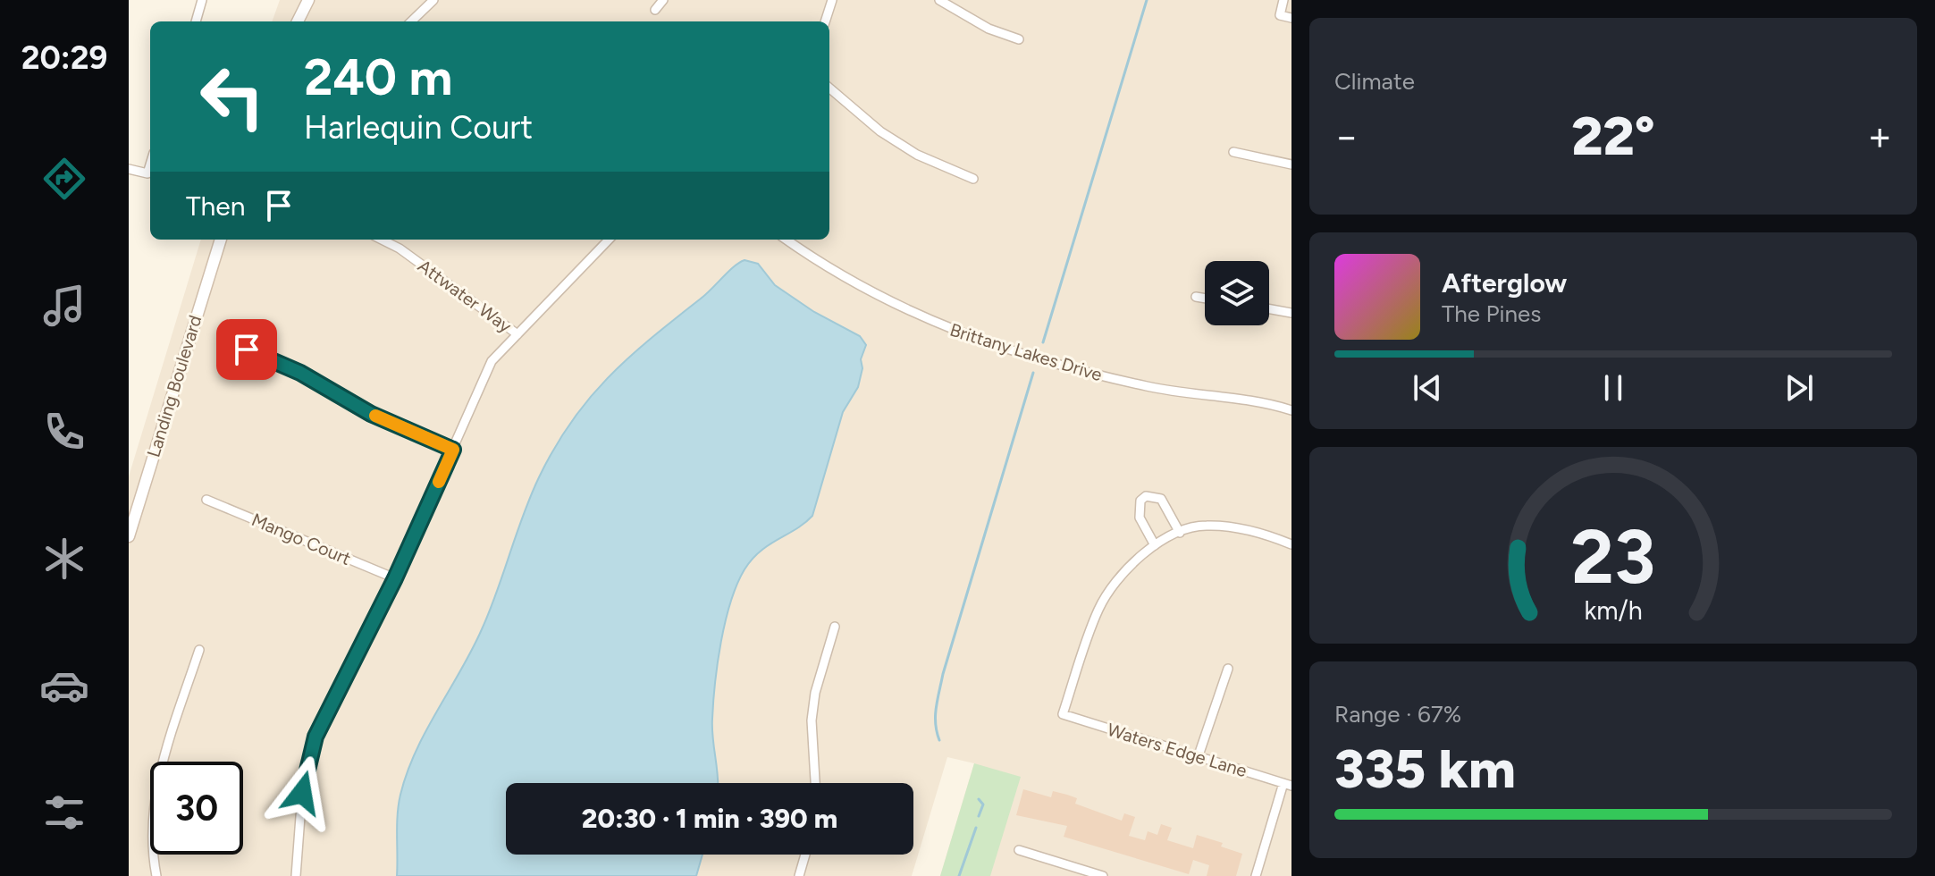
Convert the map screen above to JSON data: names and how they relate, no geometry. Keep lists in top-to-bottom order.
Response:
{
  "streets": {
    "street": [
      "Attwater Way",
      "Brittany Lakes Drive",
      "Landing Boulevard",
      "Mango Court",
      "Waters Edge Lane"
    ]
  },
  "page": {
    "tabs": "20:29",
    "tile": [
      "Climate",
      ["Range · 67%", "335 km"]
    ],
    "turn": ["240 m", "Harlequin Court"],
    "heat": ["−", "22°", "+"],
    "then": "Then",
    "song": ["Afterglow", "The Pines"],
    "limit": "30",
    "trip": "20:30 · 1 min · 390 m",
    "gauge": ["23", "km/h"]
  }
}
